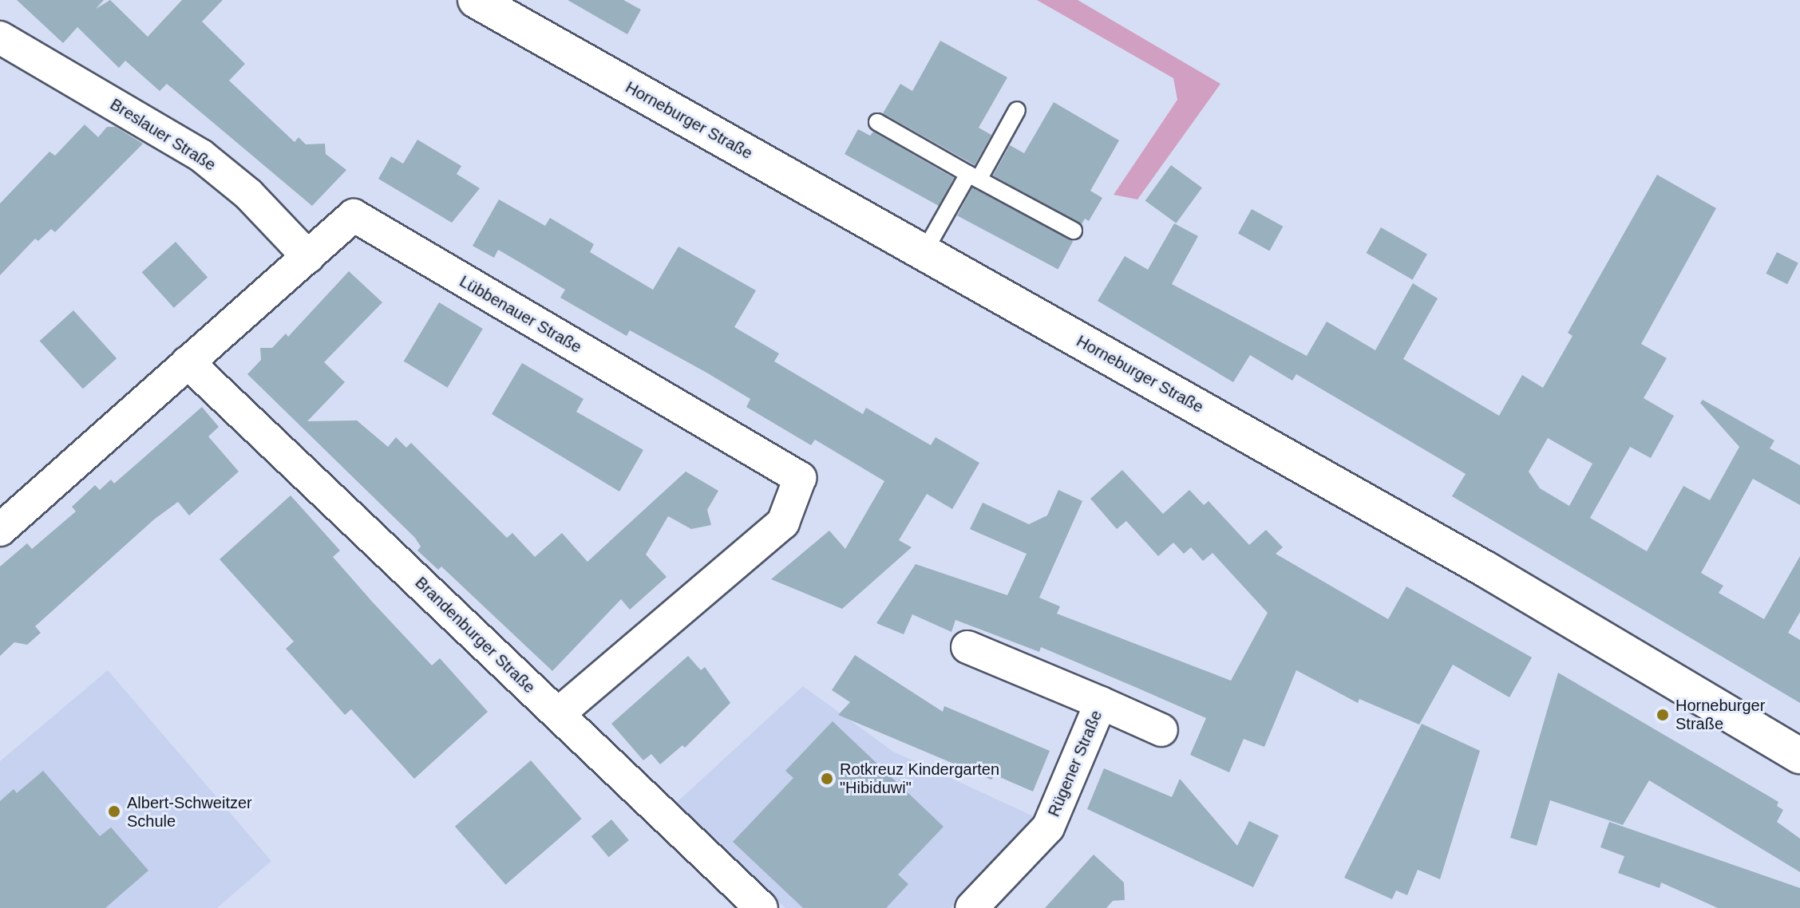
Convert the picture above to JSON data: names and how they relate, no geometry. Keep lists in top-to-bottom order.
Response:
{
  "streets": {
    "main road": ["Horneburger Straße"],
    "street": [
      "Breslauer Straße",
      "Lübbenauer Straße",
      "Brandenburger Straße",
      "Rügener Straße"
    ]
  },
  "crossings": [
    ["Breslauer Straße", "Lübbenauer Straße"],
    ["Lübbenauer Straße", "Brandenburger Straße"]
  ],
  "places": ["Horneburger Straße", "Rotkreuz Kindergarten \"Hibiduwi\"", "Albert-Schweitzer Schule"]
}
